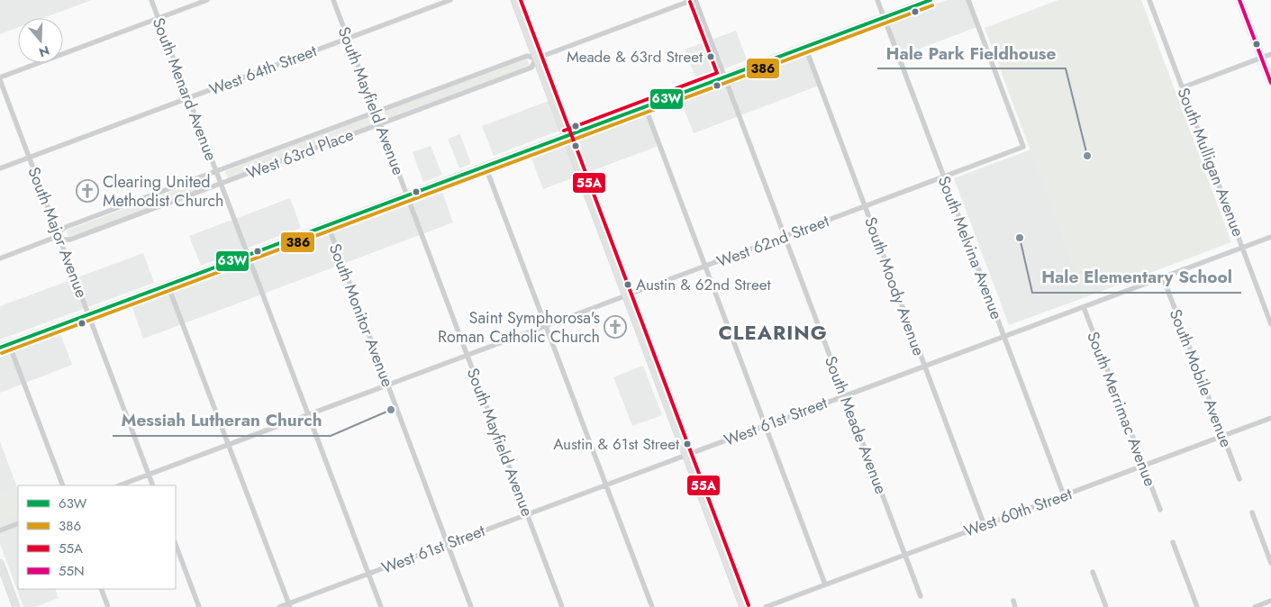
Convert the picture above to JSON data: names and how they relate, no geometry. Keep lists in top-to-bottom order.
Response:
{
  "streets": {
    "street": [
      "West 64th Street",
      "South Menard Avenue",
      "South Mayfield Avenue",
      "West 63rd Place",
      "South Mulligan Avenue",
      "South Major Avenue",
      "West 62nd Street",
      "South Melvina Avenue",
      "South Moody Avenue",
      "South Monitor Avenue",
      "South Mobile Avenue",
      "South Merrimac Avenue",
      "West 61st Street",
      "South Meade Avenue",
      "West 60th Street"
    ]
  },
  "crossings": [
    ["West 64th Street", "South Menard Avenue"],
    ["West 64th Street", "South Mayfield Avenue"],
    ["West 64th Street", "South Major Avenue"],
    ["South Menard Avenue", "West 63rd Place"],
    ["South Menard Avenue", "West 62nd Street"],
    ["South Menard Avenue", "West 61st Street"],
    ["South Mayfield Avenue", "West 63rd Place"],
    ["South Mayfield Avenue", "West 62nd Street"],
    ["South Mayfield Avenue", "West 61st Street"],
    ["West 63rd Place", "South Major Avenue"],
    ["West 63rd Place", "South Meade Avenue"],
    ["South Mulligan Avenue", "West 61st Street"],
    ["South Major Avenue", "West 62nd Street"],
    ["West 62nd Street", "South Melvina Avenue"],
    ["West 62nd Street", "South Moody Avenue"],
    ["West 62nd Street", "South Monitor Avenue"],
    ["West 62nd Street", "South Meade Avenue"],
    ["South Melvina Avenue", "West 61st Street"],
    ["South Melvina Avenue", "West 60th Street"],
    ["South Moody Avenue", "West 61st Street"],
    ["South Moody Avenue", "West 60th Street"],
    ["South Monitor Avenue", "West 61st Street"],
    ["South Mobile Avenue", "West 61st Street"],
    ["South Mobile Avenue", "West 60th Street"],
    ["South Merrimac Avenue", "West 61st Street"],
    ["South Merrimac Avenue", "West 60th Street"],
    ["West 61st Street", "South Meade Avenue"],
    ["South Meade Avenue", "West 60th Street"]
  ],
  "districts": ["CLEARING"],
  "places": {
    "other": [
      "Meade & 63rd Street",
      "Hale Park Fieldhouse",
      "Hale Elementary School",
      "Austin & 62nd Street",
      "Messiah Lutheran Church",
      "Austin & 61st Street"
    ],
    "church": ["Clearing United Methodist Church", "Saint Symphorosa's Roman Catholic Church"]
  },
  "lines": [
    "transit line 63W",
    "transit line 55A",
    "transit line 55N",
    "transit line 386"
  ],
  "legend": [
    "63W",
    "386",
    "55A",
    "55N"
  ],
  "north": "bottom"
}
